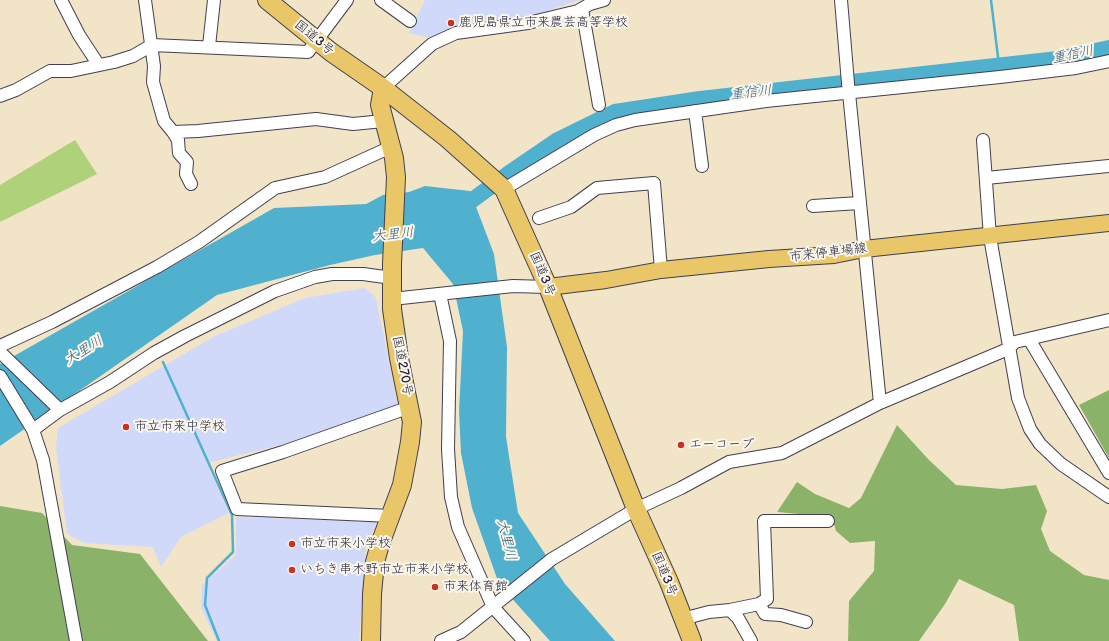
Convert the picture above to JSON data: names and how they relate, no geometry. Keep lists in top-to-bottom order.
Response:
{
  "streets": {
    "highway": ["国道3号", "国道270号"],
    "main road": ["市来停車場線"]
  },
  "crossings": [
    ["国道3号", "市来停車場線"],
    ["国道3号", "国道270号"]
  ],
  "water": ["重信川", "大里川"],
  "places": [
    "鹿児島県立市来農芸高等学校",
    "市立市来中学校",
    "エーコープ",
    "市立市来小学校",
    "いちき串木野市立市来小学校",
    "市来体育館"
  ]
}
